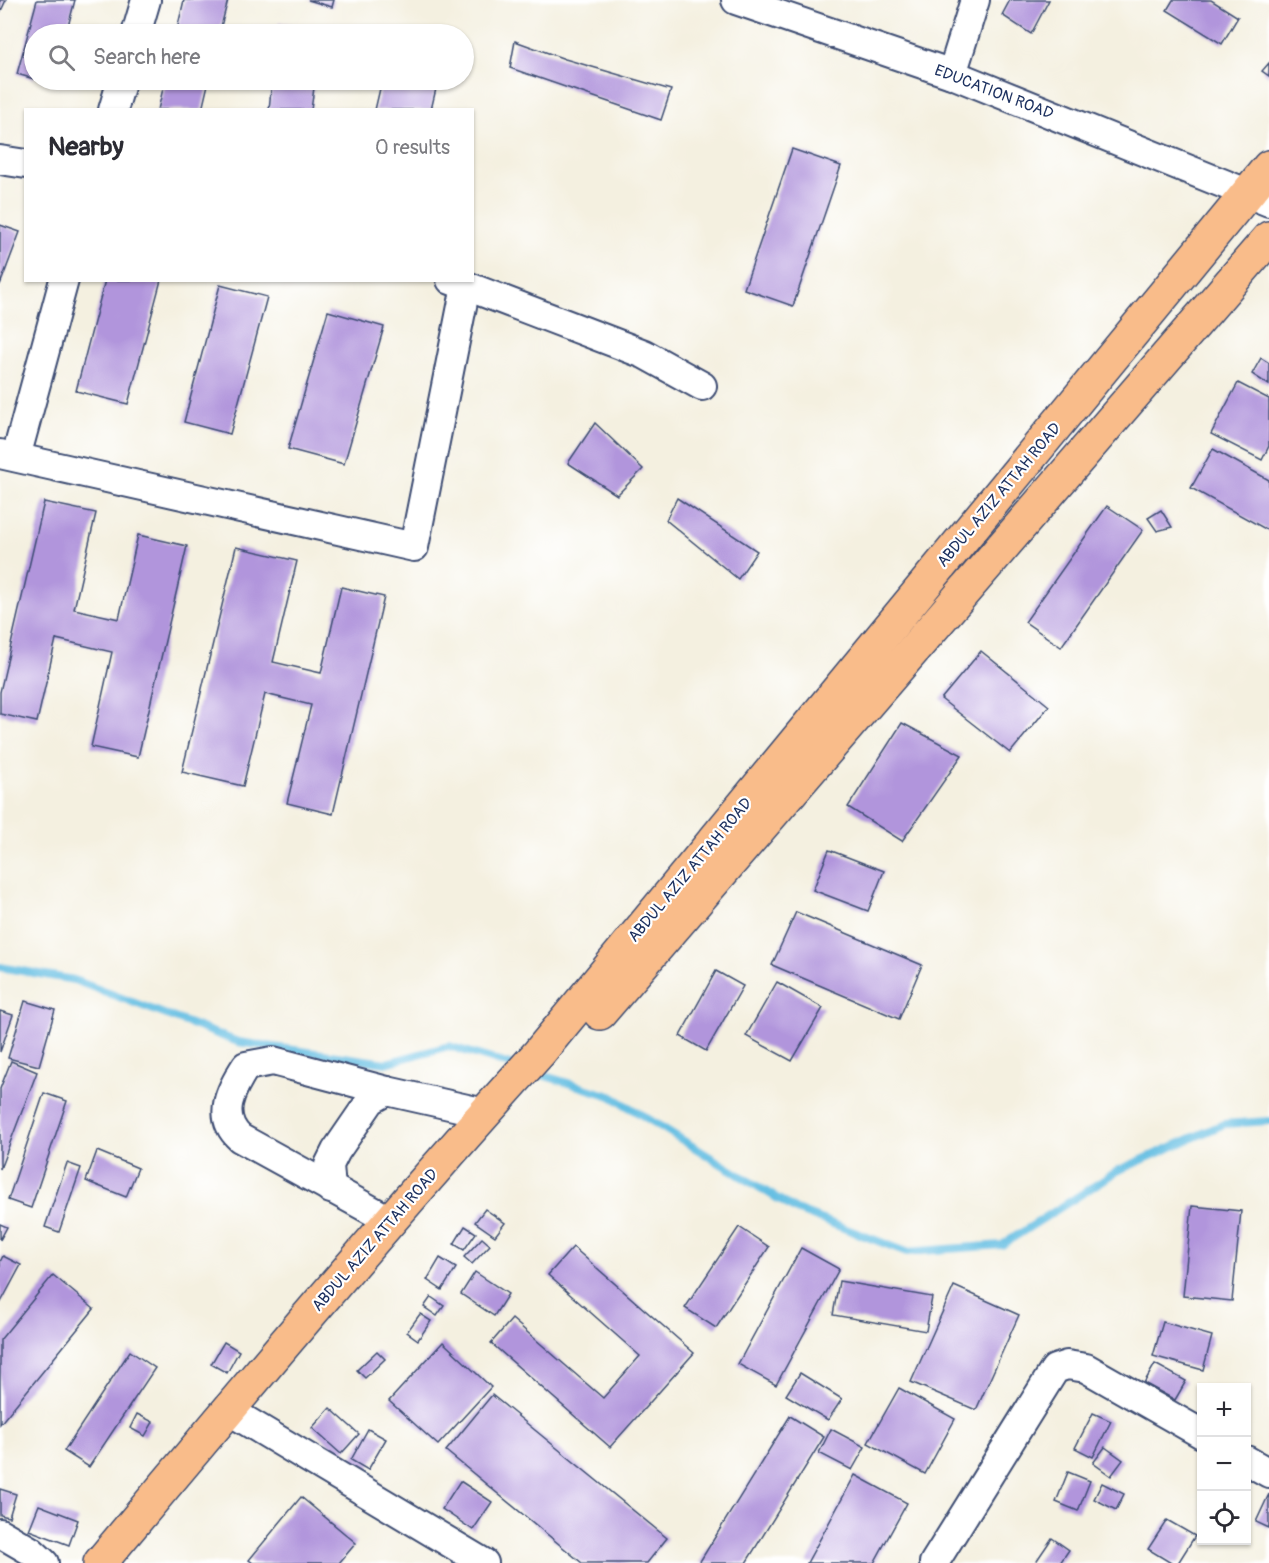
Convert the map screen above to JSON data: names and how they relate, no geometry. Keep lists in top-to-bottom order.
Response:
{
  "streets": {
    "highway": ["ABDUL AZIZ ATTAH ROAD"],
    "street": ["EDUCATION ROAD"]
  },
  "crossings": [
    ["EDUCATION ROAD", "ABDUL AZIZ ATTAH ROAD"]
  ],
  "page": {
    "search": "Search here",
    "heading": ["Nearby", "0 results"],
    "map_buttons": ["+", "−"]
  }
}
